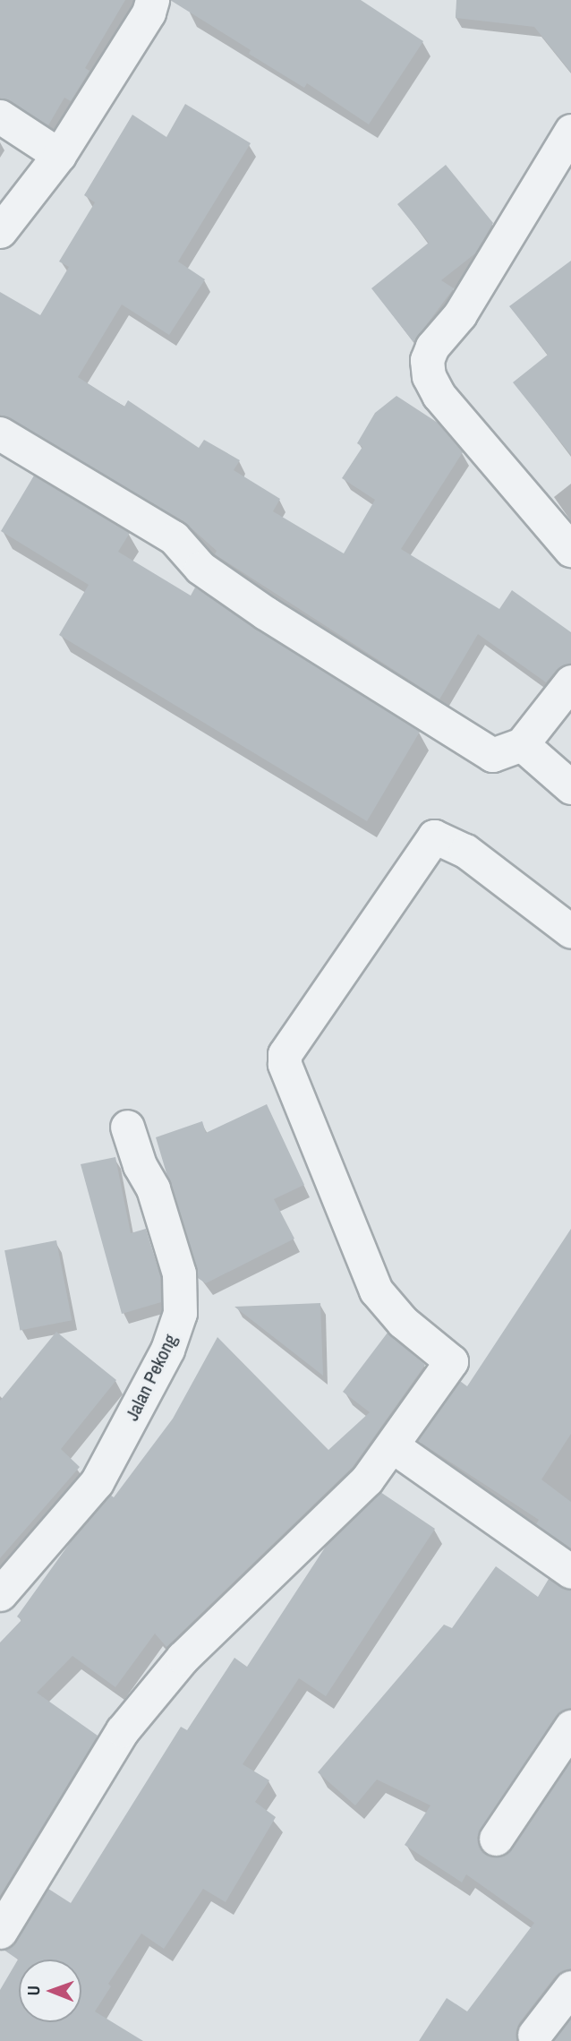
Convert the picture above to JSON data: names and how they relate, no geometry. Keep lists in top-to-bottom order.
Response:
{
  "streets": {
    "street": ["Jalan Pekong"]
  },
  "north": "left"
}
